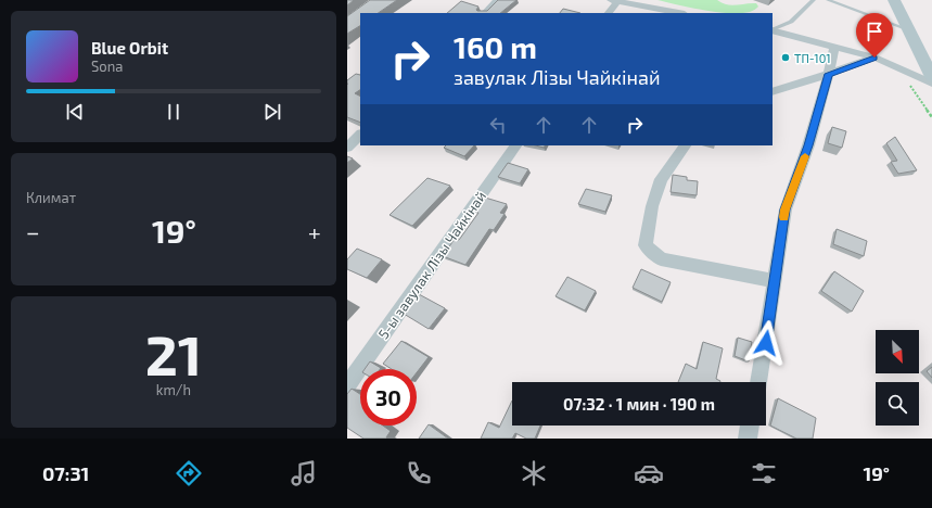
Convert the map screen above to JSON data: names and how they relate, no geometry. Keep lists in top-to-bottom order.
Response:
{
  "streets": {
    "street": ["5-ы завулак Лізы Чайкінай"]
  },
  "places": ["ТП-101"],
  "north": "bottom right",
  "page": {
    "turn": ["160 m", "завулак Лізы Чайкінай"],
    "song": ["Blue Orbit", "Sona"],
    "tile": [
      "Климат",
      ["21", "km/h"]
    ],
    "heat": ["−", "19°", "+"],
    "limit": "30",
    "trip": "07:32 · 1 мин · 190 m",
    "tabs": ["07:31", "19°"]
  }
}
